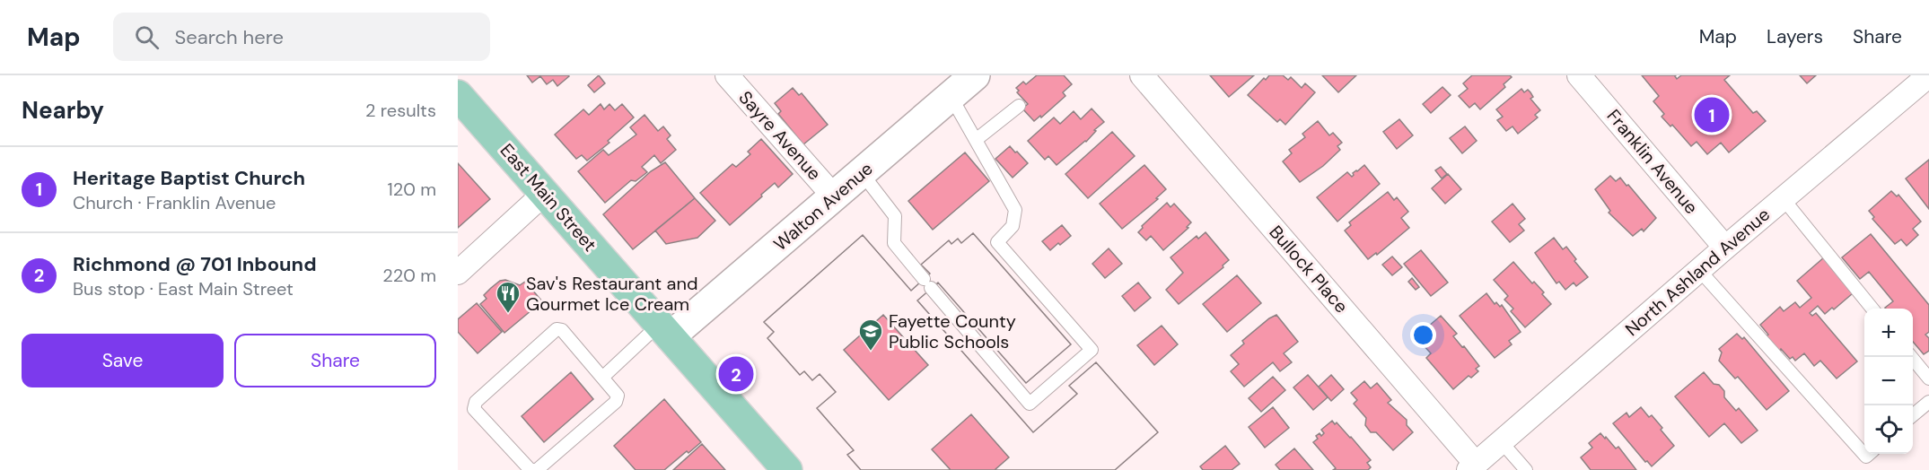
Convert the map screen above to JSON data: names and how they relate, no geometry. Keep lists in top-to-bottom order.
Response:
{
  "streets": {
    "main road": ["East Main Street"],
    "street": [
      "Sayre Avenue",
      "Franklin Avenue",
      "Walton Avenue",
      "Bullock Place",
      "North Ashland Avenue"
    ]
  },
  "crossings": [
    ["Sayre Avenue", "Walton Avenue"],
    ["Franklin Avenue", "North Ashland Avenue"],
    ["East Main Street", "Walton Avenue"],
    ["Bullock Place", "North Ashland Avenue"]
  ],
  "places": {
    "restaurant": ["Sav's Restaurant and Gourmet Ice Cream"],
    "school or university": ["Fayette County Public Schools"]
  },
  "page": {
    "header": "Map",
    "search": "Search here",
    "nav": ["Map", "Layers", "Share"],
    "heading": ["Nearby", "2 results"],
    "pins": ["1", "2"],
    "list": [
      {
        "mark": "1",
        "name": "Heritage Baptist Church",
        "note": "Church · Franklin Avenue",
        "value": "120 m"
      },
      {
        "mark": "2",
        "name": "Richmond @ 701 Inbound",
        "note": "Bus stop · East Main Street",
        "value": "220 m"
      }
    ],
    "map_buttons": ["+", "−"],
    "buttons": ["Save", "Share"]
  }
}
